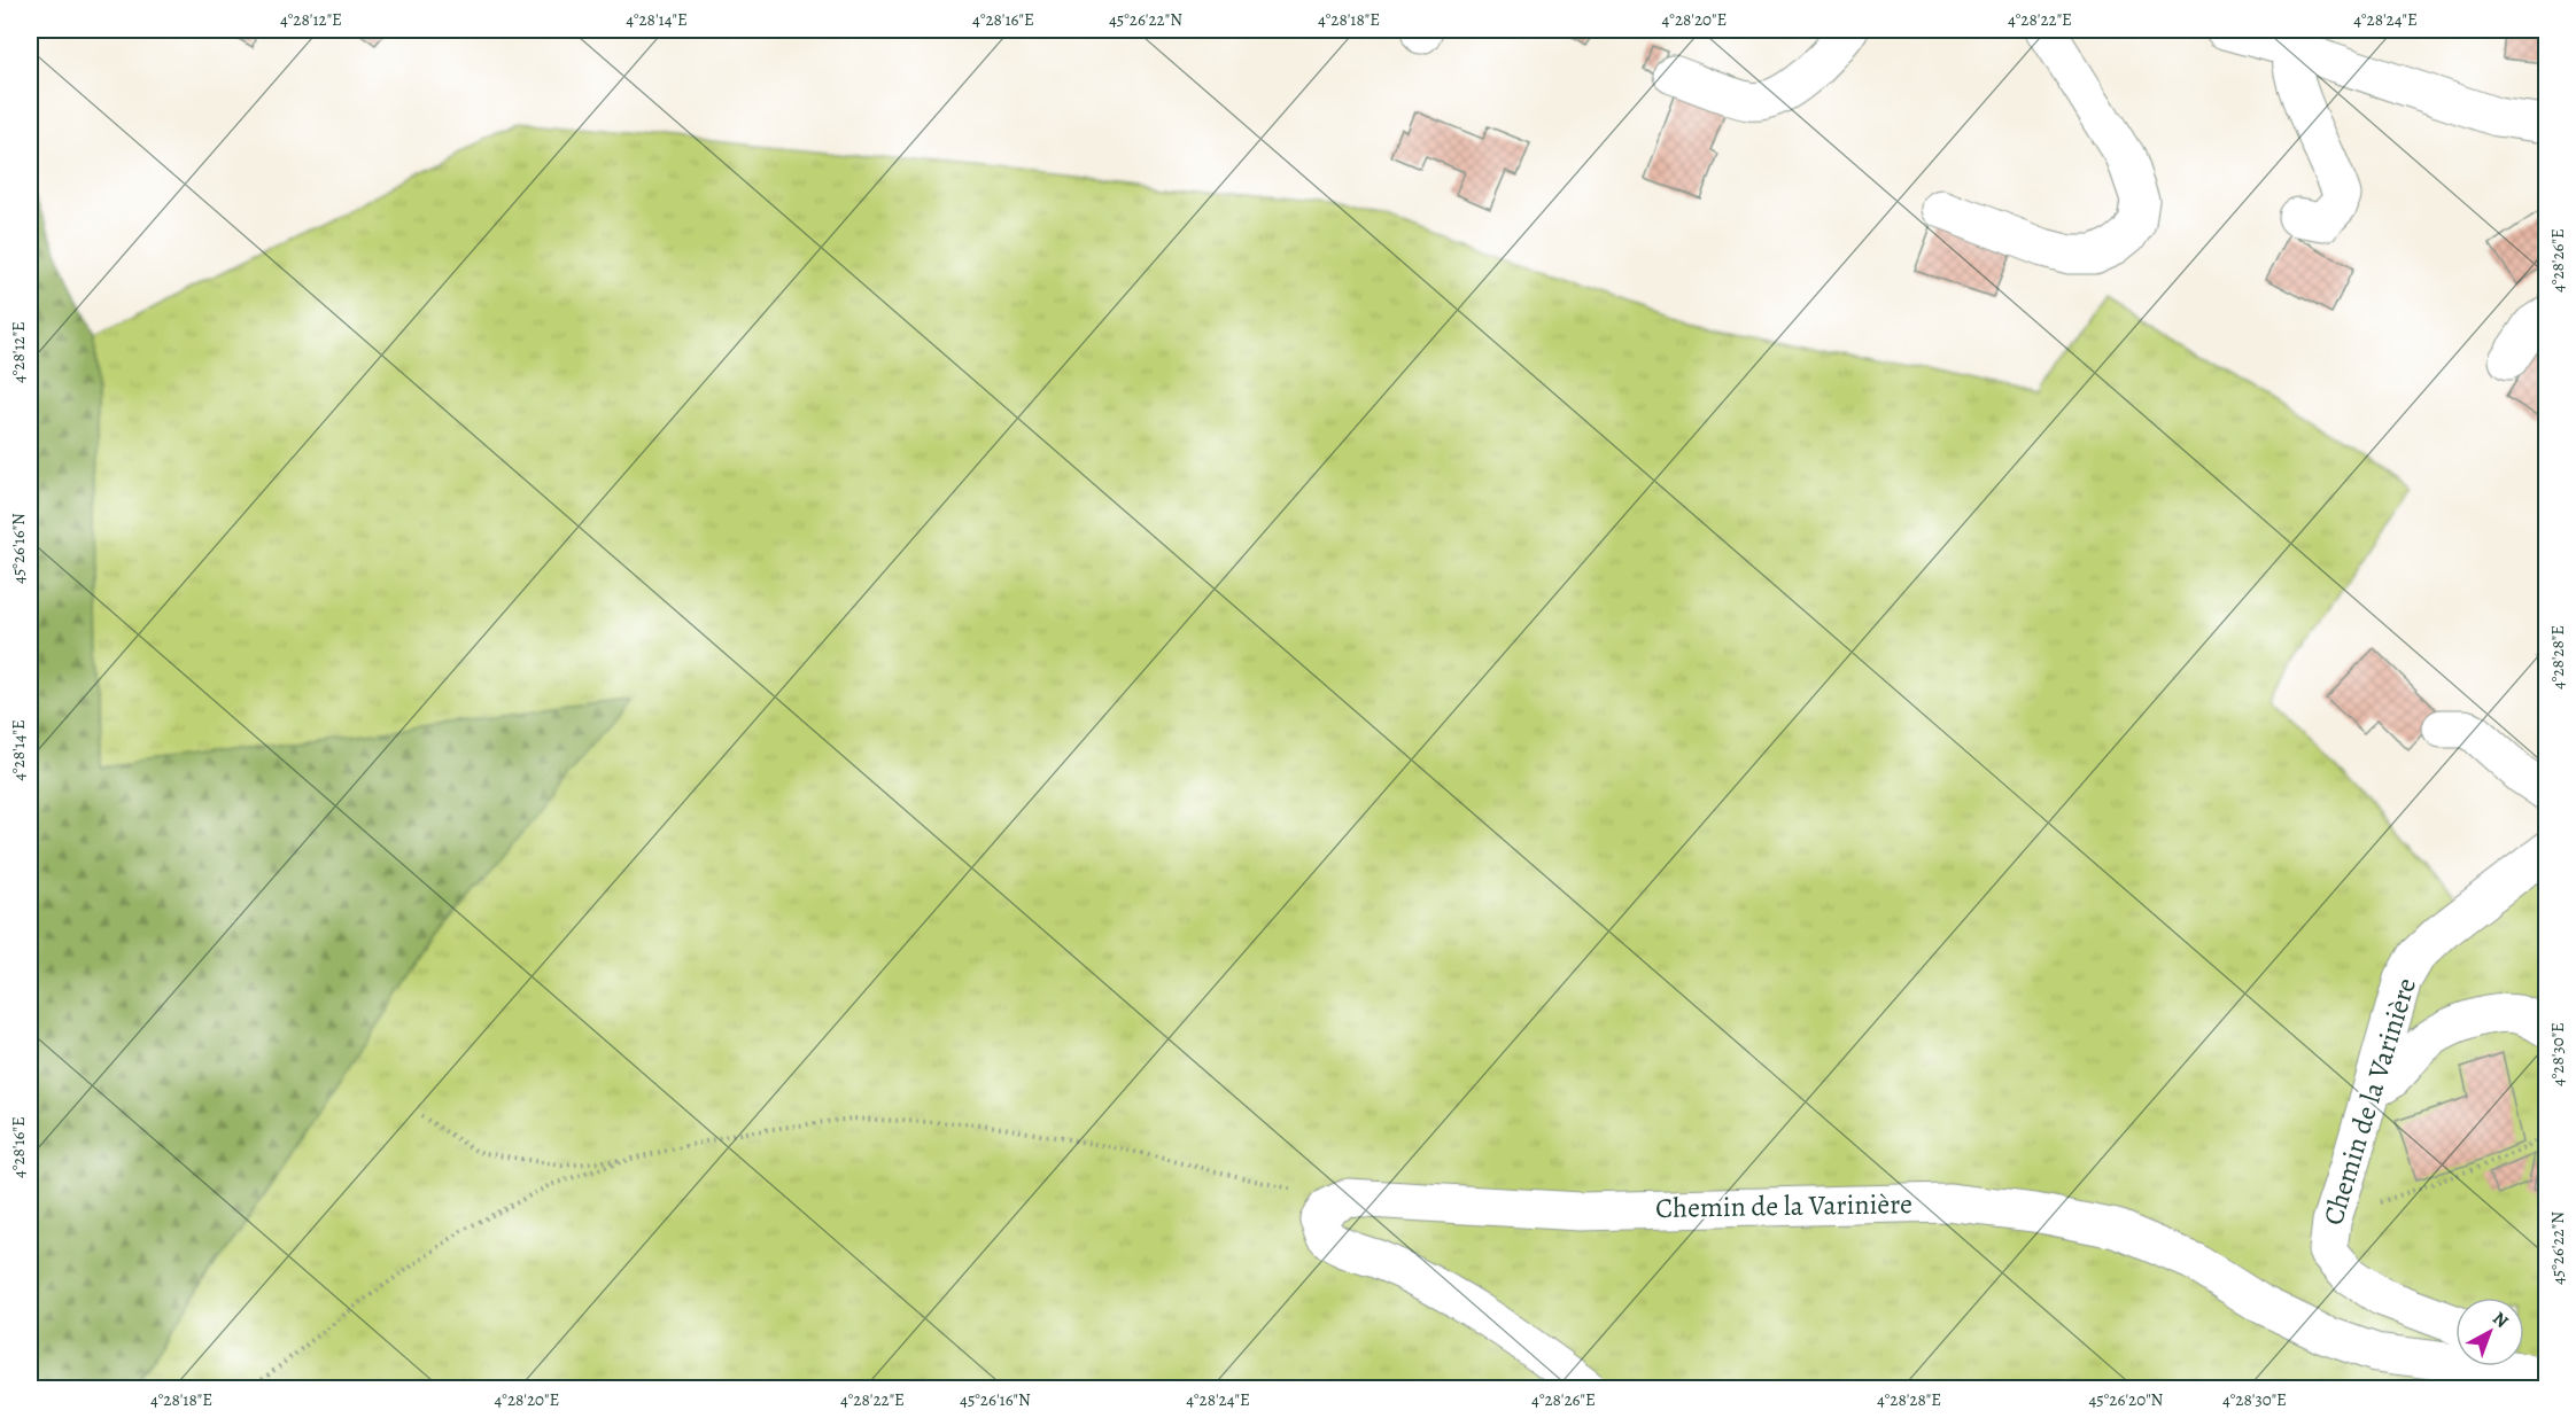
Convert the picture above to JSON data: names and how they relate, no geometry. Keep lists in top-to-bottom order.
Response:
{
  "streets": {
    "street": ["Chemin de la Varinière"]
  },
  "north": "top right",
  "coordinates": [
    "4°28'12\"E",
    "4°28'14\"E",
    "4°28'16\"E",
    "45°26'22\"N",
    "4°28'18\"E",
    "4°28'20\"E",
    "4°28'22\"E",
    "4°28'24\"E",
    "4°28'26\"E",
    "45°26'16\"N",
    "4°28'28\"E",
    "4°28'30\"E",
    "45°26'20\"N"
  ]
}
